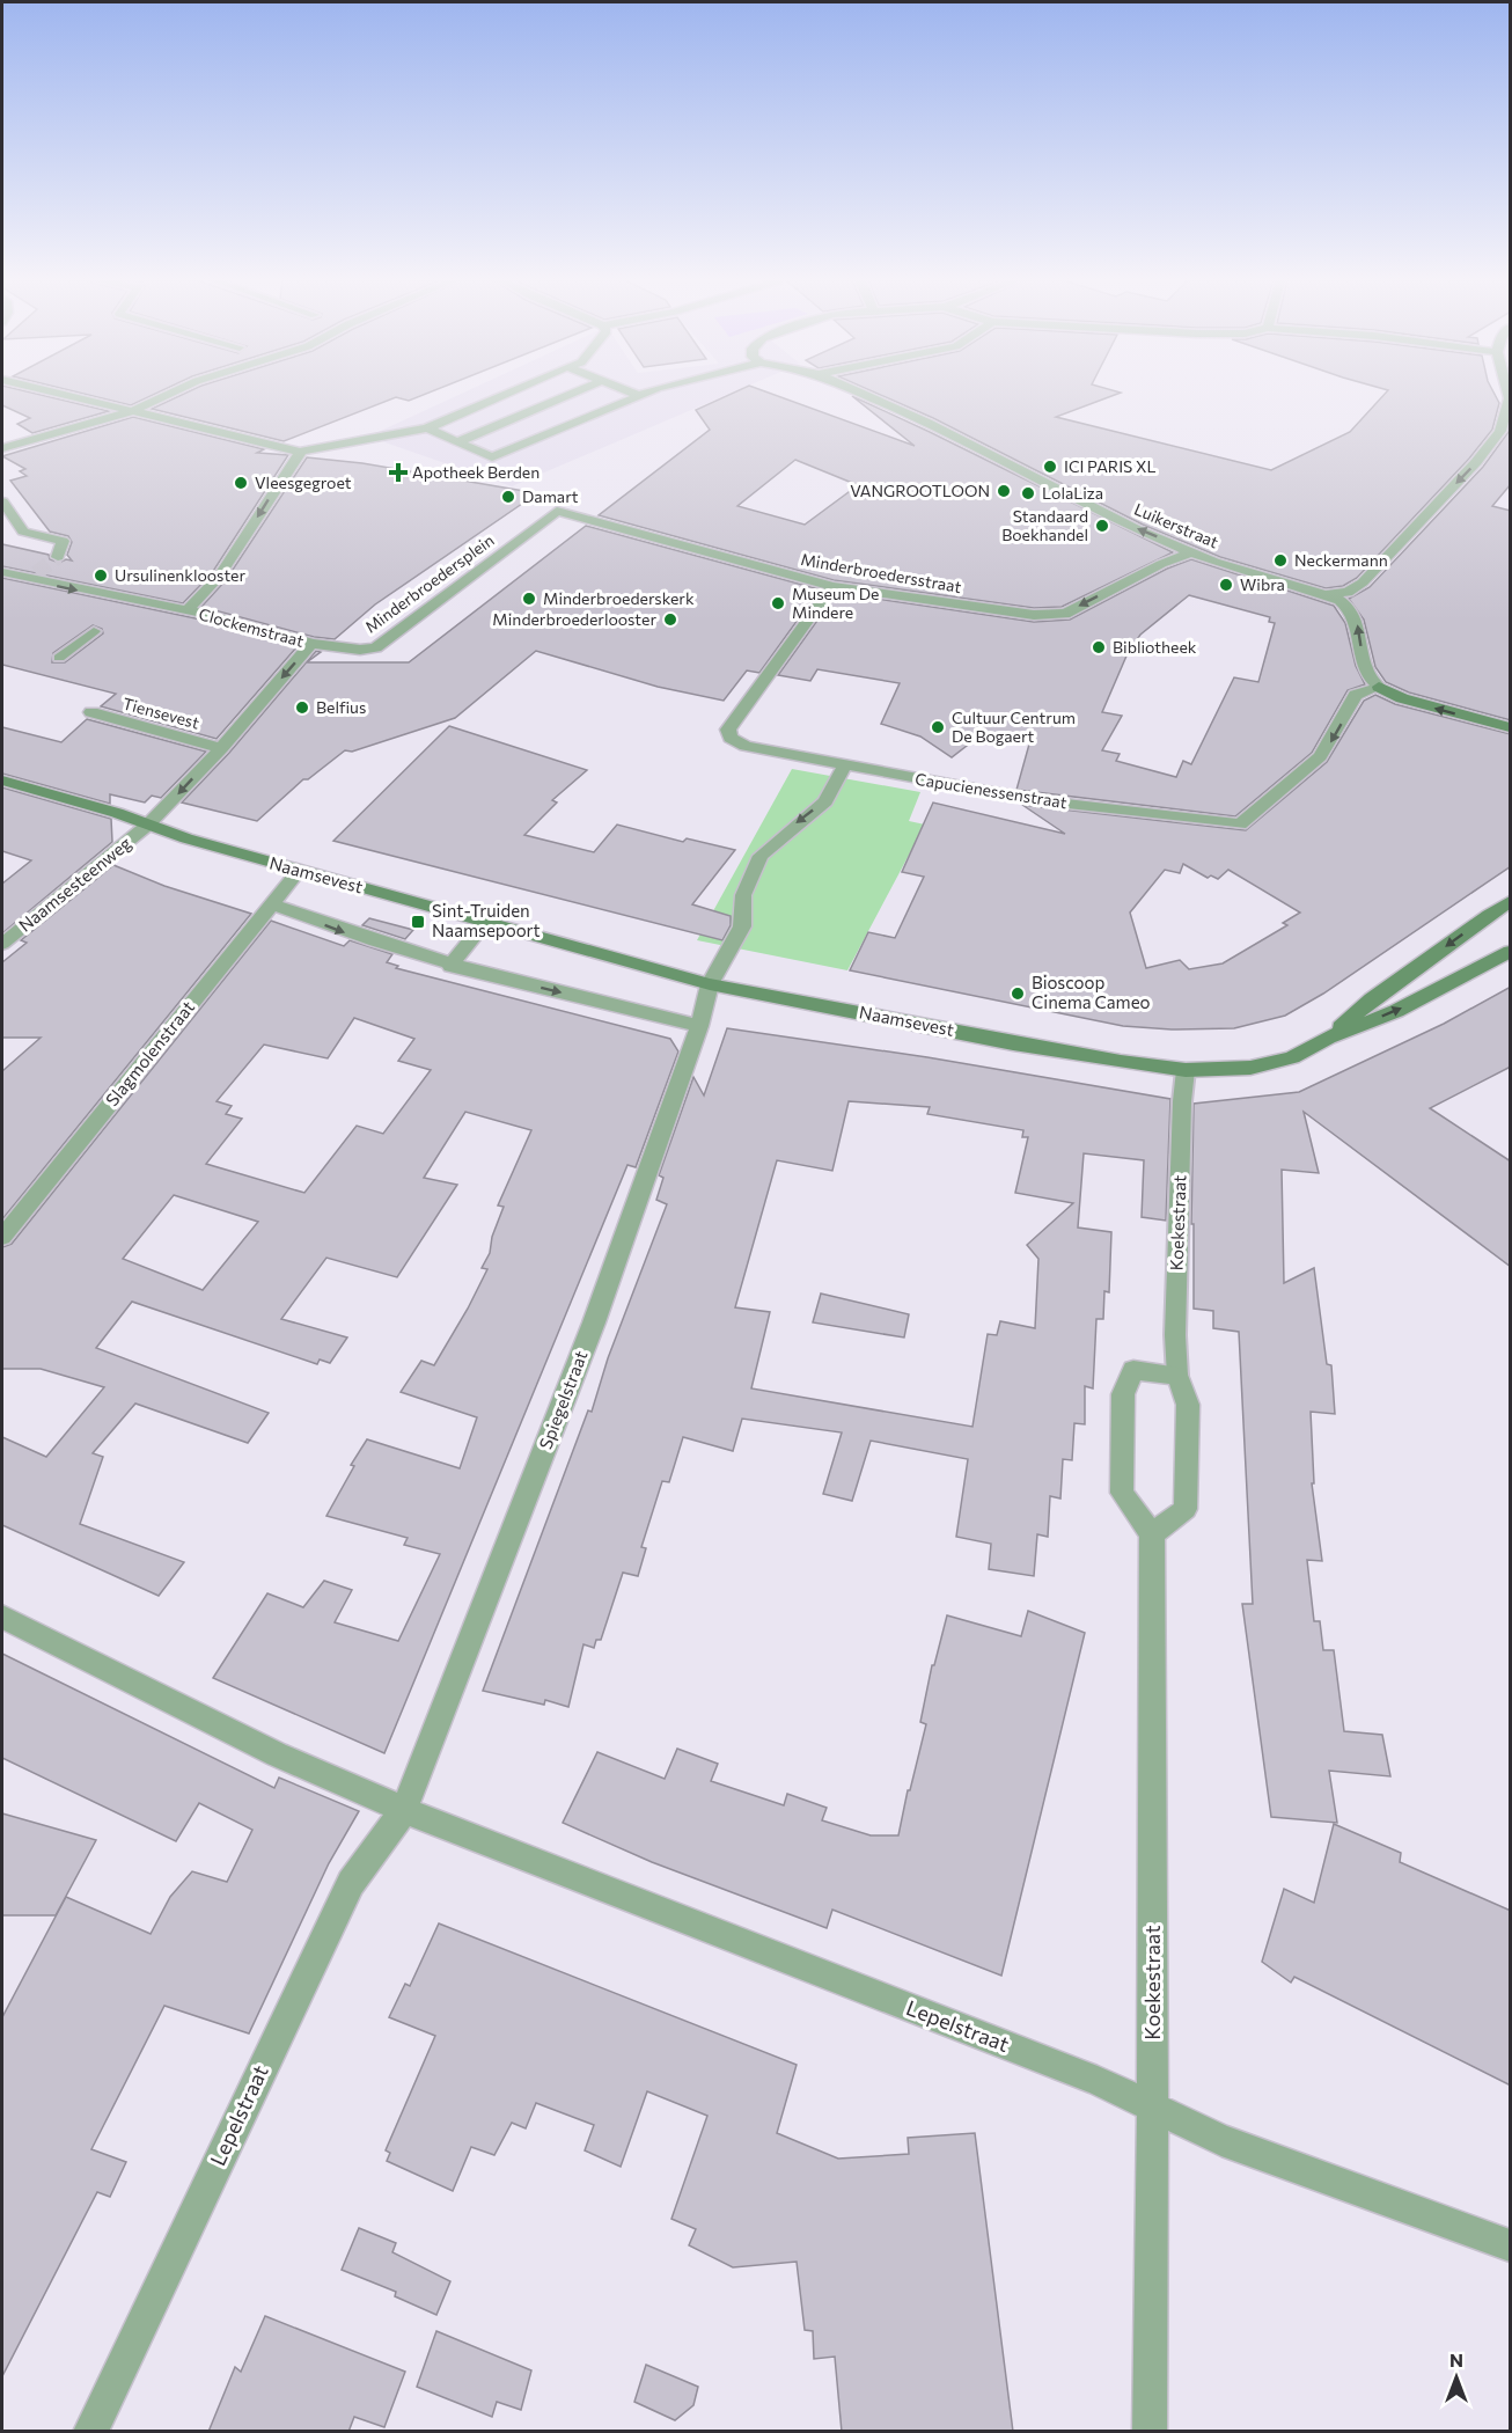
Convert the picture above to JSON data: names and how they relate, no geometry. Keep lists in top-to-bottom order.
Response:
{
  "streets": {
    "street": [
      "Luikerstraat",
      "Minderbroedersstraat",
      "Minderbroedersplein",
      "Clockemstraat",
      "Tiensevest",
      "Capucienessenstraat",
      "Naamsevest",
      "Naamsesteenweg",
      "Slagmolenstraat",
      "Koekestraat",
      "Spiegelstraat",
      "Lepelstraat"
    ]
  },
  "crossings": [
    ["Luikerstraat", "Minderbroedersstraat"],
    ["Luikerstraat", "Capucienessenstraat"],
    ["Minderbroedersstraat", "Minderbroedersplein"],
    ["Minderbroedersstraat", "Capucienessenstraat"],
    ["Minderbroedersplein", "Clockemstraat"],
    ["Clockemstraat", "Tiensevest"],
    ["Clockemstraat", "Naamsevest"],
    ["Clockemstraat", "Naamsesteenweg"],
    ["Capucienessenstraat", "Spiegelstraat"],
    ["Naamsevest", "Naamsesteenweg"],
    ["Naamsevest", "Slagmolenstraat"],
    ["Naamsevest", "Koekestraat"],
    ["Naamsevest", "Spiegelstraat"],
    ["Koekestraat", "Lepelstraat"],
    ["Spiegelstraat", "Lepelstraat"]
  ],
  "one_way": [
    "Luikerstraat",
    "Minderbroedersstraat",
    "Clockemstraat",
    "Capucienessenstraat"
  ],
  "places": {
    "other": [
      "ICI PARIS XL",
      "Vleesgegroet",
      "VANGROOTLOON",
      "LolaLiza",
      "Damart",
      "Standaard Boekhandel",
      "Neckermann",
      "Ursulinenklooster",
      "Wibra",
      "Minderbroederskerk",
      "Museum De Mindere",
      "Minderbroederlooster",
      "Bibliotheek",
      "Belfius",
      "Cultuur Centrum De Bogaert",
      "Bioscoop Cinema Cameo"
    ],
    "health": ["Apotheek Berden"],
    "transit": ["Sint-Truiden Naamsepoort"]
  },
  "north": "top"
}
